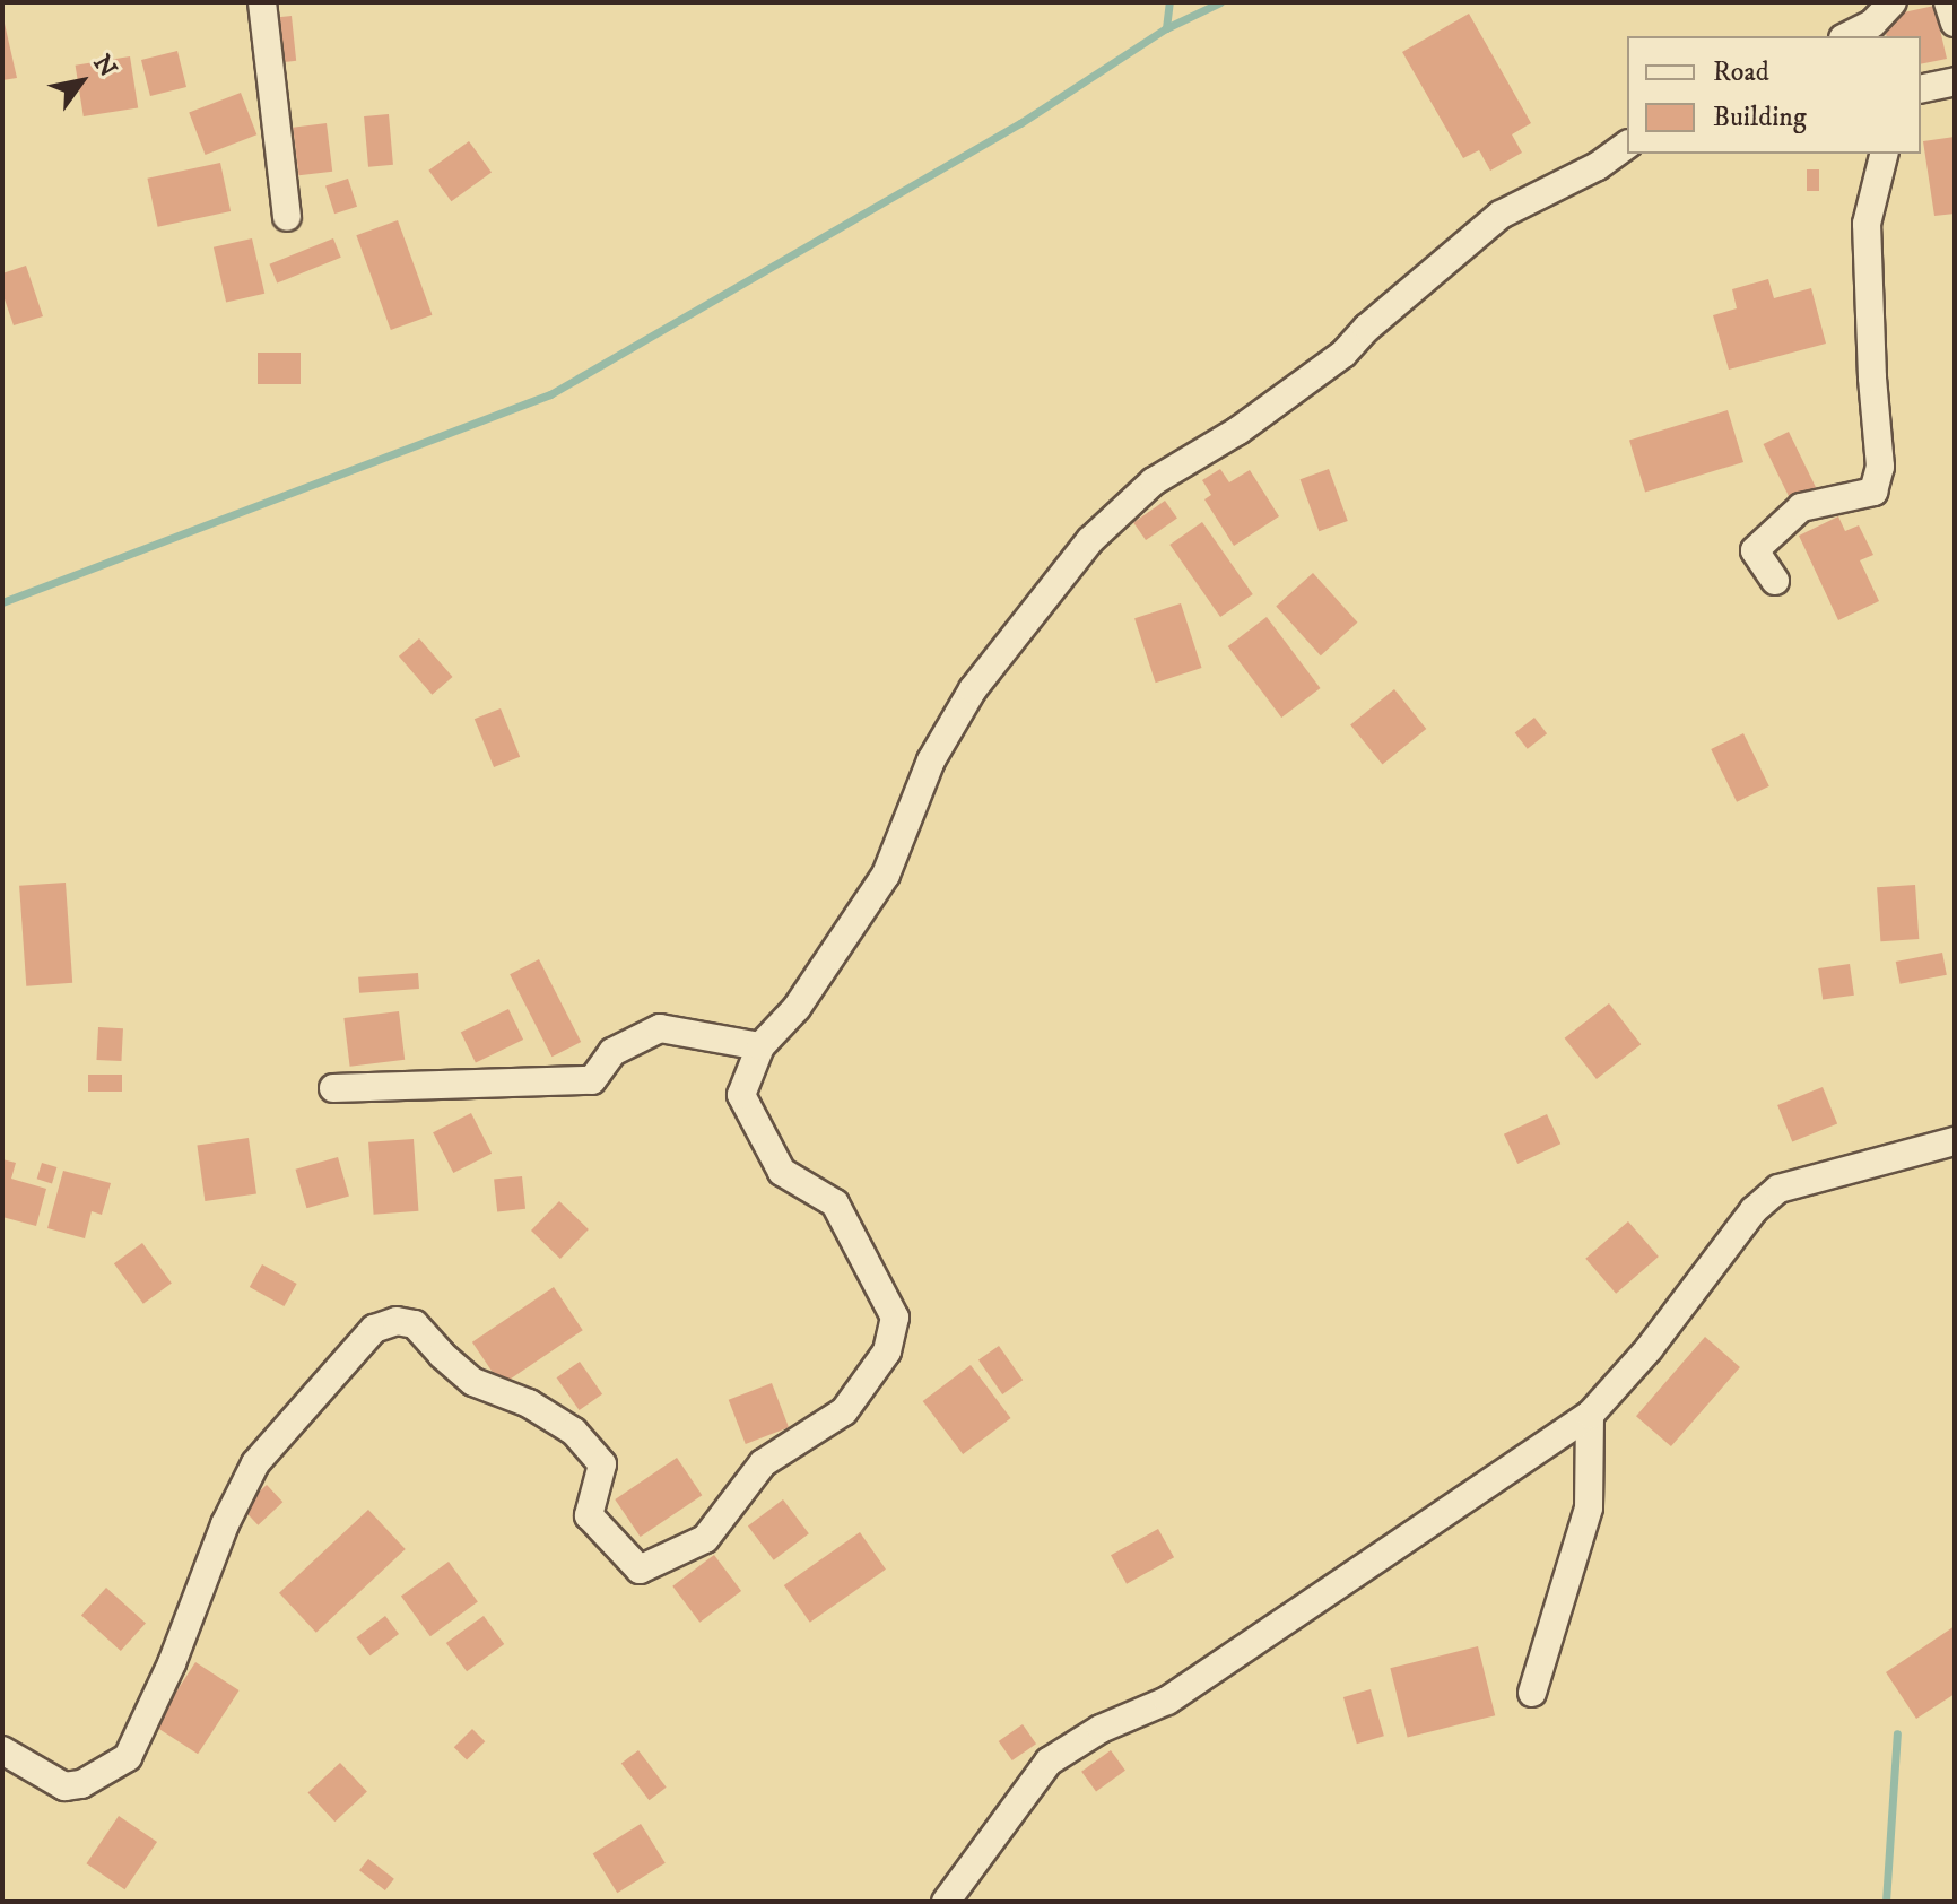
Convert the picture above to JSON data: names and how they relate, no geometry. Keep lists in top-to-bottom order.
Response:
{
  "legend": ["Road", "Building"],
  "north": "top right"
}
